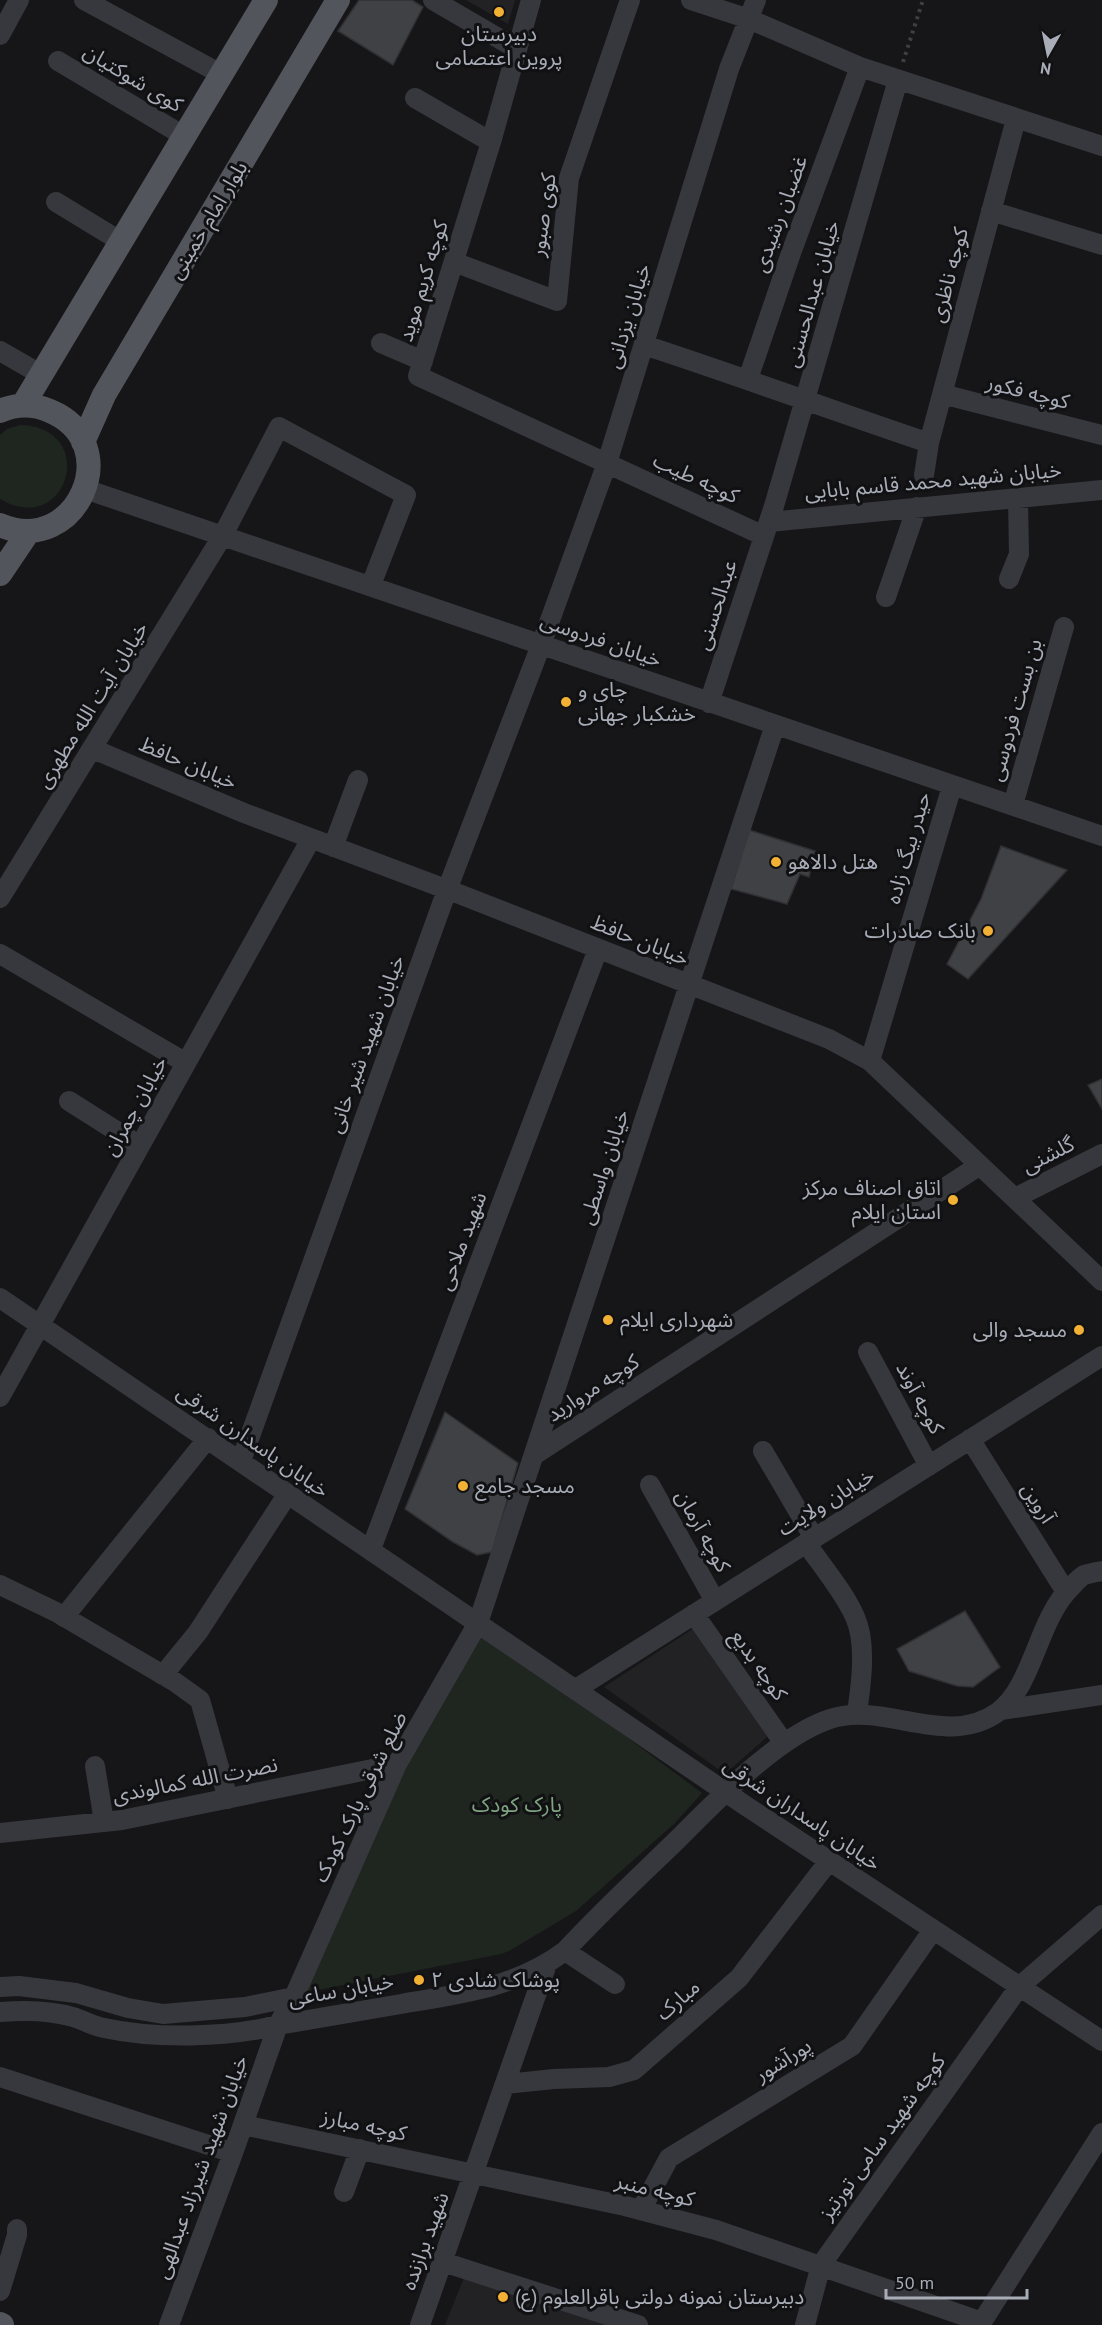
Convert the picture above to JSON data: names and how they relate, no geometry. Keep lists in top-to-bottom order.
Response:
{
  "streets": {
    "main road": ["بلوار امام خمینی"],
    "street": [
      "کوی شوکتیان",
      "غضبان رشیدی",
      "کوی صبور",
      "کوچه ناظری",
      "کوچه کریم موید",
      "خیابان عبدالحسنی",
      "خیابان یزدانی",
      "کوچه فکور",
      "کوچه طیب",
      "خیابان شهید محمد قاسم بابایی",
      "عبدالحسنی",
      "خیابان فردوسی",
      "خیابان آیت الله مطهری",
      "بن بست فردوسی",
      "خیابان حافظ",
      "حیدر بیگ زاده",
      "خیابان شهید شیر خانی",
      "خیابان چمران",
      "گلشنی",
      "خیابان واسطی",
      "شهید ملاحی",
      "کوچه مروارید",
      "کوچه آوند",
      "خیابان پاسدارن شرقی",
      "خیابان ولایت",
      "آروین",
      "کوچه آرمان",
      "کوچه بدیع",
      "نصرت الله کمالوندی",
      "ضلع شرقی پارک کودک",
      "خیابان پاسداران شرقی",
      "خیابان ساعی",
      "مبارک",
      "پورآشور",
      "کوچه مبارز",
      "کوچه شهید سامی تورتیز",
      "خیابان شهید شیرزاد عبدالهی",
      "کوچه منبر",
      "شهید برازنده"
    ]
  },
  "crossings": [
    ["کوی صبور", "کوچه کریم موید"],
    ["کوچه ناظری", "کوچه فکور"],
    ["کوچه کریم موید", "خیابان یزدانی"],
    ["کوچه کریم موید", "کوچه طیب"],
    ["خیابان عبدالحسنی", "کوچه طیب"],
    ["خیابان عبدالحسنی", "خیابان شهید محمد قاسم بابایی"],
    ["خیابان عبدالحسنی", "عبدالحسنی"],
    ["خیابان یزدانی", "کوچه طیب"],
    ["خیابان یزدانی", "خیابان فردوسی"],
    ["خیابان یزدانی", "خیابان شهید شیر خانی"],
    ["کوچه طیب", "خیابان شهید محمد قاسم بابایی"],
    ["کوچه طیب", "عبدالحسنی"],
    ["خیابان شهید محمد قاسم بابایی", "عبدالحسنی"],
    ["عبدالحسنی", "خیابان فردوسی"],
    ["خیابان فردوسی", "خیابان آیت الله مطهری"],
    ["خیابان فردوسی", "بن بست فردوسی"],
    ["خیابان فردوسی", "حیدر بیگ زاده"],
    ["خیابان فردوسی", "خیابان شهید شیر خانی"],
    ["خیابان فردوسی", "خیابان واسطی"],
    ["خیابان آیت الله مطهری", "خیابان حافظ"],
    ["خیابان حافظ", "حیدر بیگ زاده"],
    ["خیابان حافظ", "خیابان شهید شیر خانی"],
    ["خیابان حافظ", "خیابان چمران"],
    ["خیابان حافظ", "گلشنی"],
    ["خیابان حافظ", "خیابان واسطی"],
    ["خیابان حافظ", "شهید ملاحی"],
    ["خیابان حافظ", "کوچه مروارید"],
    ["خیابان شهید شیر خانی", "خیابان پاسدارن شرقی"],
    ["خیابان چمران", "خیابان پاسدارن شرقی"],
    ["خیابان واسطی", "کوچه مروارید"],
    ["خیابان واسطی", "خیابان پاسدارن شرقی"],
    ["خیابان واسطی", "ضلع شرقی پارک کودک"],
    ["خیابان واسطی", "خیابان پاسداران شرقی"],
    ["شهید ملاحی", "خیابان پاسدارن شرقی"],
    ["کوچه آوند", "خیابان ولایت"],
    ["خیابان پاسدارن شرقی", "ضلع شرقی پارک کودک"],
    ["خیابان پاسدارن شرقی", "خیابان پاسداران شرقی"],
    ["خیابان ولایت", "آروین"],
    ["خیابان ولایت", "کوچه آرمان"],
    ["خیابان ولایت", "کوچه بدیع"],
    ["خیابان ولایت", "خیابان پاسداران شرقی"],
    ["کوچه بدیع", "خیابان ساعی"],
    ["نصرت الله کمالوندی", "ضلع شرقی پارک کودک"],
    ["ضلع شرقی پارک کودک", "خیابان پاسداران شرقی"],
    ["ضلع شرقی پارک کودک", "خیابان ساعی"],
    ["ضلع شرقی پارک کودک", "خیابان شهید شیرزاد عبدالهی"],
    ["خیابان پاسداران شرقی", "خیابان ساعی"],
    ["خیابان پاسداران شرقی", "مبارک"],
    ["خیابان پاسداران شرقی", "پورآشور"],
    ["خیابان پاسداران شرقی", "کوچه شهید سامی تورتیز"],
    ["خیابان ساعی", "خیابان شهید شیرزاد عبدالهی"],
    ["خیابان ساعی", "شهید برازنده"],
    ["مبارک", "شهید برازنده"],
    ["پورآشور", "کوچه منبر"],
    ["کوچه مبارز", "خیابان شهید شیرزاد عبدالهی"],
    ["کوچه مبارز", "کوچه منبر"],
    ["کوچه مبارز", "شهید برازنده"],
    ["کوچه شهید سامی تورتیز", "کوچه منبر"],
    ["کوچه منبر", "شهید برازنده"]
  ],
  "parks": ["پارک کودک"],
  "places": [
    "دبیرستان پروین اعتصامی",
    "چای و خشکبار جهانی",
    "هتل دالاهو",
    "بانک صادرات",
    "اتاق اصناف مرکز استان ایلام",
    "شهرداری ایلام",
    "مسجد والی",
    "مسجد جامع",
    "پوشاک شادی ۲",
    "دبیرستان نمونه دولتی باقرالعلوم (ع)"
  ],
  "scale_bar": "50 m",
  "north": "bottom"
}
